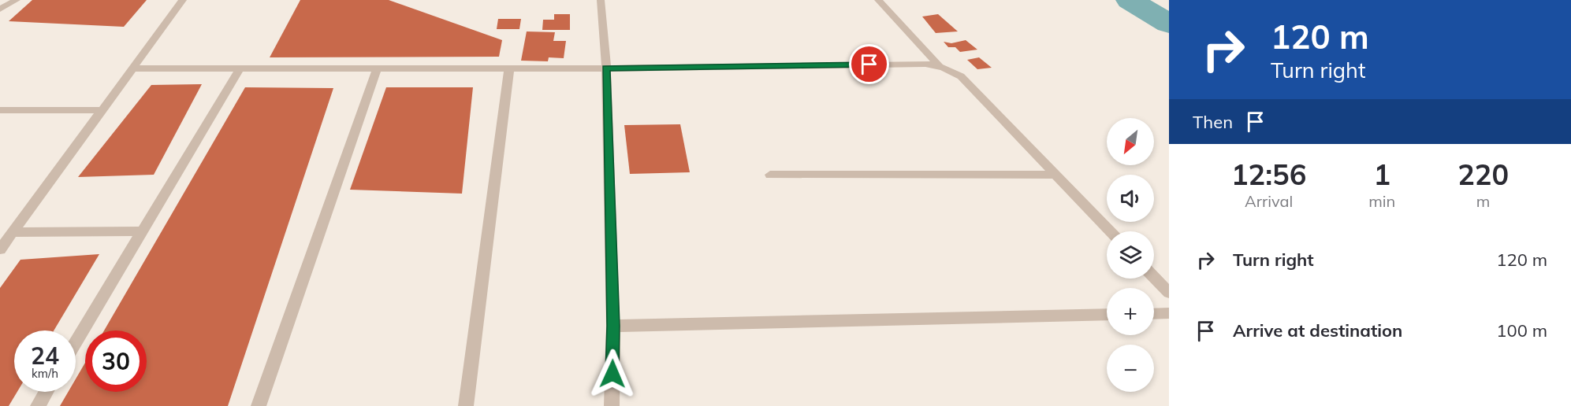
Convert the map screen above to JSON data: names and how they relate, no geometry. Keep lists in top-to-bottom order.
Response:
{
  "north": "bottom left",
  "page": {
    "turn": ["120 m", "Turn right"],
    "then": "Then",
    "map_buttons": ["+", "−"],
    "eta": [
      "12:56",
      "Arrival",
      "1",
      "min",
      "220",
      "m"
    ],
    "list": [
      {
        "name": "Turn right",
        "value": "120 m"
      },
      {
        "name": "Arrive at destination",
        "value": "100 m"
      }
    ],
    "speed": "24 km/h",
    "limit": "30"
  }
}
